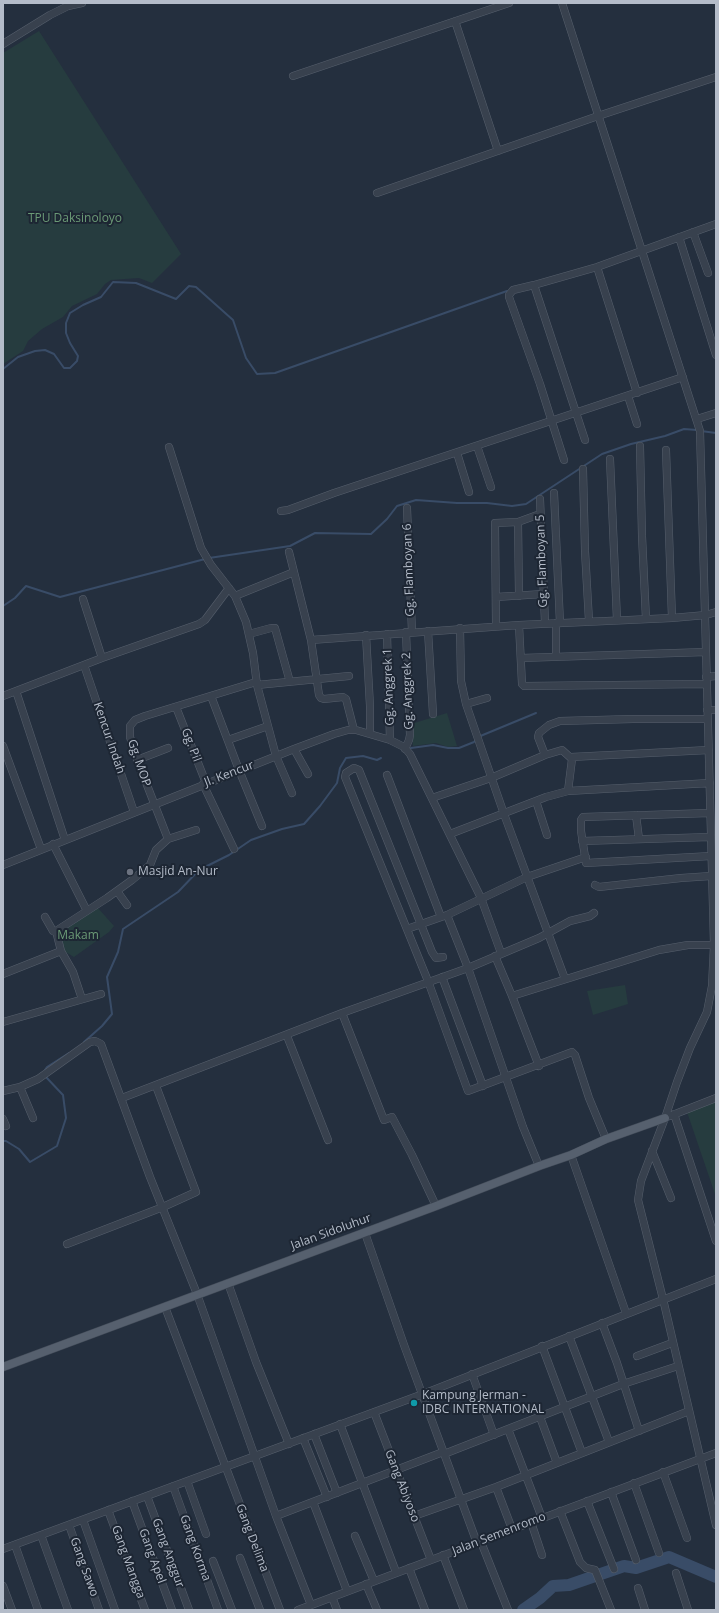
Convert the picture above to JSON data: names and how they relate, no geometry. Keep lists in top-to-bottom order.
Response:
{
  "streets": {
    "main road": ["Jalan Sidoluhur"],
    "street": [
      "Gg. Flamboyan 5",
      "Gg. Flamboyan 6",
      "Gg. Anggrek 1",
      "Gg. Anggrek 2",
      "Kencur Indah",
      "Gg. Pil",
      "Gg. MOP",
      "Jl. Kencur",
      "Gang Abiyoso",
      "Jalan Semenromo",
      "Gang Delima",
      "Gang Korma",
      "Gang Anggur",
      "Gang Apel",
      "Gang Mangga",
      "Gang Sawo"
    ]
  },
  "crossings": [
    ["Gg. Flamboyan 6", "Gg. Anggrek 2"],
    ["Gg. Anggrek 1", "Jl. Kencur"],
    ["Gg. Anggrek 2", "Jl. Kencur"],
    ["Kencur Indah", "Jl. Kencur"],
    ["Gg. Pil", "Gg. MOP"],
    ["Gg. Pil", "Jl. Kencur"],
    ["Gg. MOP", "Jl. Kencur"],
    ["Jalan Sidoluhur", "Gang Delima"],
    ["Gang Abiyoso", "Jalan Semenromo"]
  ],
  "parks": ["TPU Daksinoloyo", "Makam"],
  "places": ["Masjid An-Nur", "Kampung Jerman - IDBC INTERNATIONAL"]
}
